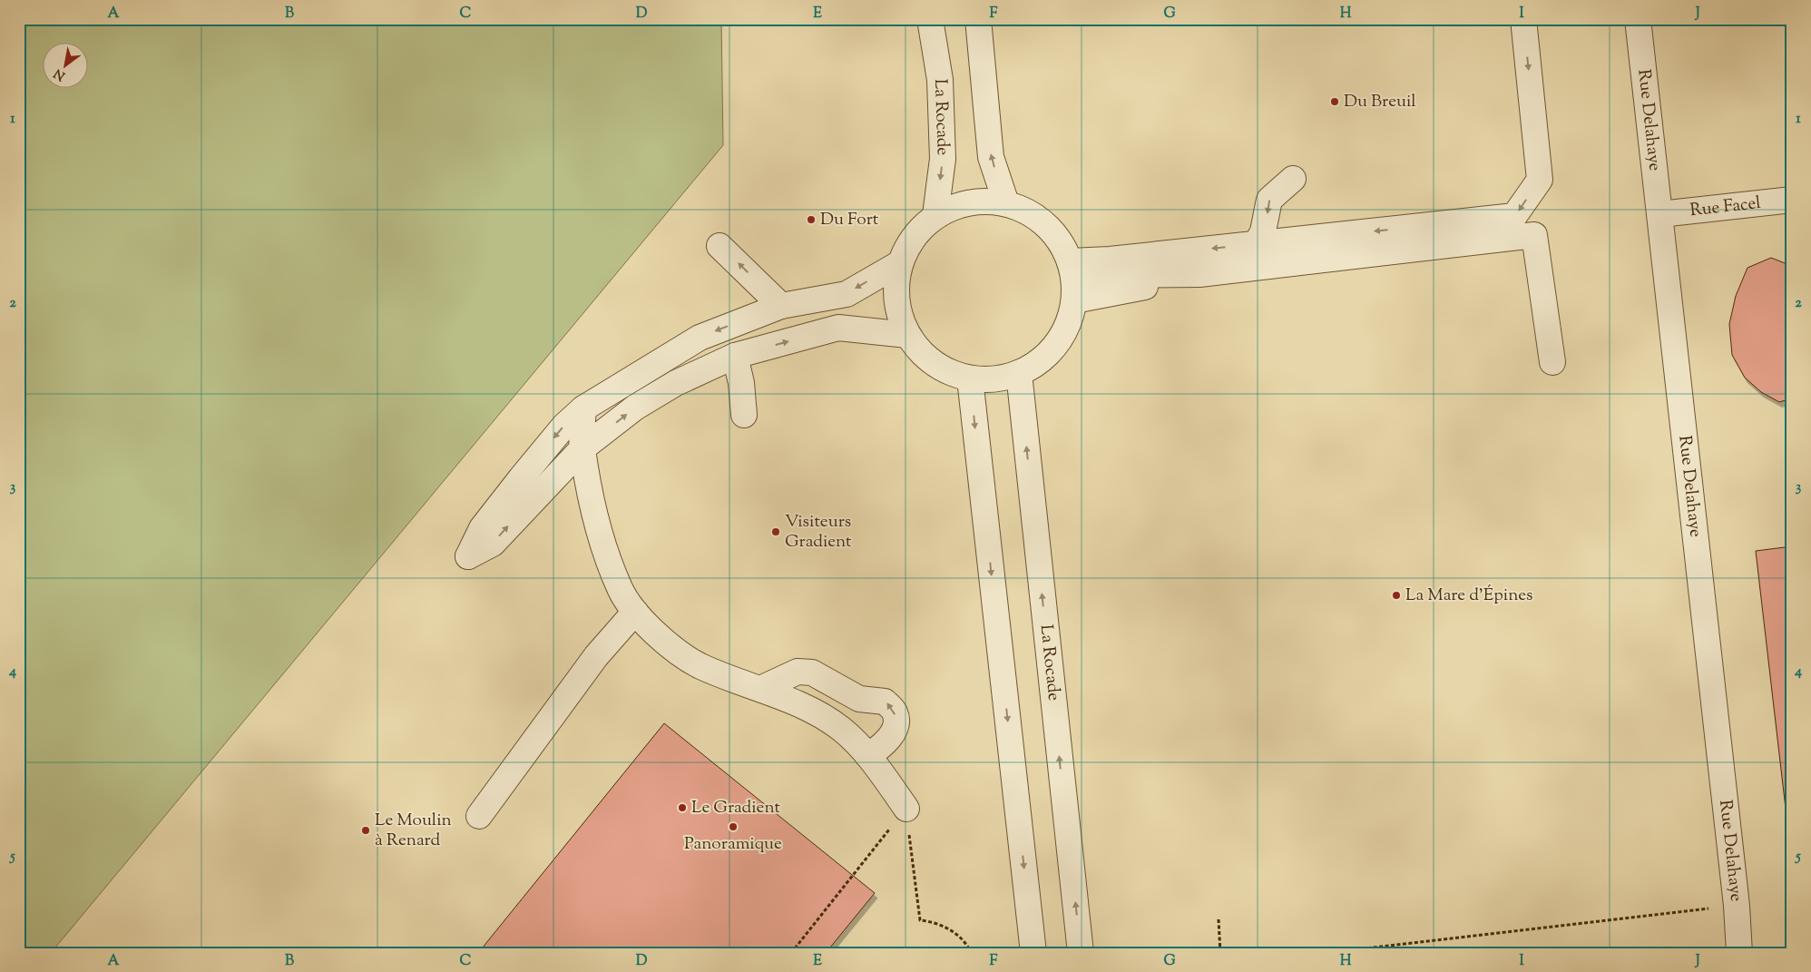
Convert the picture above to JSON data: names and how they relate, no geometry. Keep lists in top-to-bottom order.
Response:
{
  "streets": {
    "lane": ["La Rocade", "Rue Delahaye", "Rue Facel"]
  },
  "crossings": [
    ["Rue Delahaye", "Rue Facel"]
  ],
  "places": [
    "Du Breuil",
    "Du Fort",
    "Visiteurs Gradient",
    "La Mare d'Épines",
    "Le Gradient",
    "Panoramique",
    "Le Moulin à Renard"
  ],
  "north": "bottom left",
  "grid": {
    "columns": [
      "A",
      "B",
      "C",
      "D",
      "E",
      "F",
      "G",
      "H",
      "I",
      "J"
    ],
    "rows": [
      "1",
      "2",
      "3",
      "4",
      "5"
    ]
  }
}
